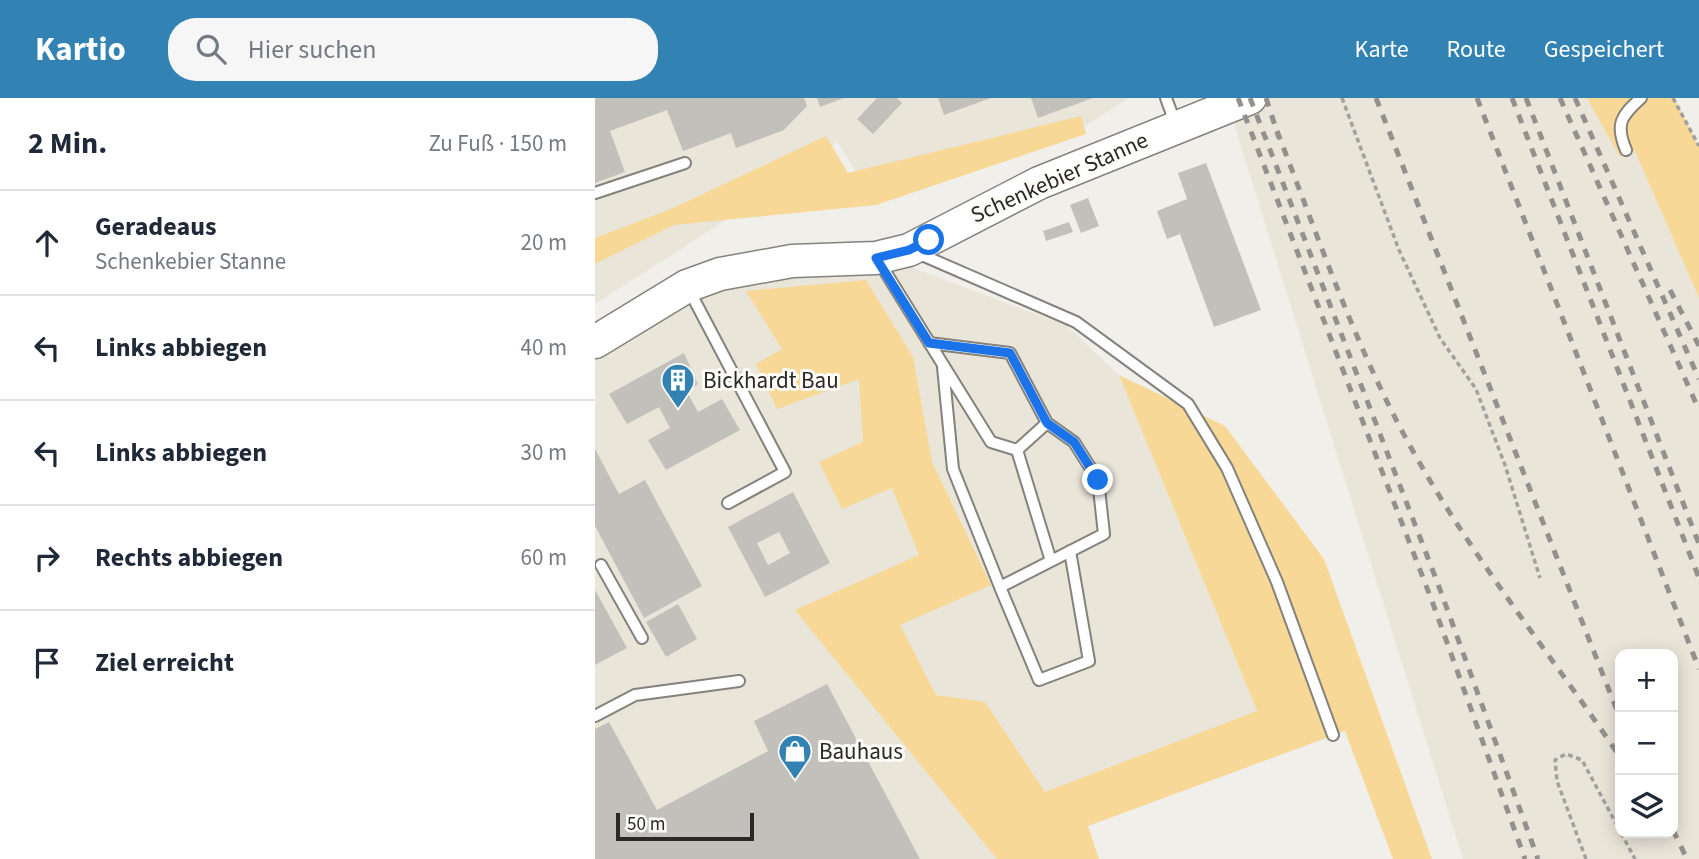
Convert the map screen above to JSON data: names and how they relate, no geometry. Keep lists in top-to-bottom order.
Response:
{
  "streets": {
    "street": ["Schenkebier Stanne"]
  },
  "places": {
    "building": ["Bickhardt Bau"],
    "shop": ["Bauhaus"]
  },
  "scale_bar": "50 m",
  "page": {
    "header": "Kartio",
    "search": "Hier suchen",
    "nav": ["Karte", "Route", "Gespeichert"],
    "heading": ["2 Min.", "Zu Fuß · 150 m"],
    "list": [
      ["Geradeaus", "Schenkebier Stanne", "20 m"],
      ["Links abbiegen", "40 m"],
      ["Links abbiegen", "30 m"],
      ["Rechts abbiegen", "60 m"],
      "Ziel erreicht"
    ],
    "map_buttons": ["+", "−"],
    "scale": "50 m"
  }
}
